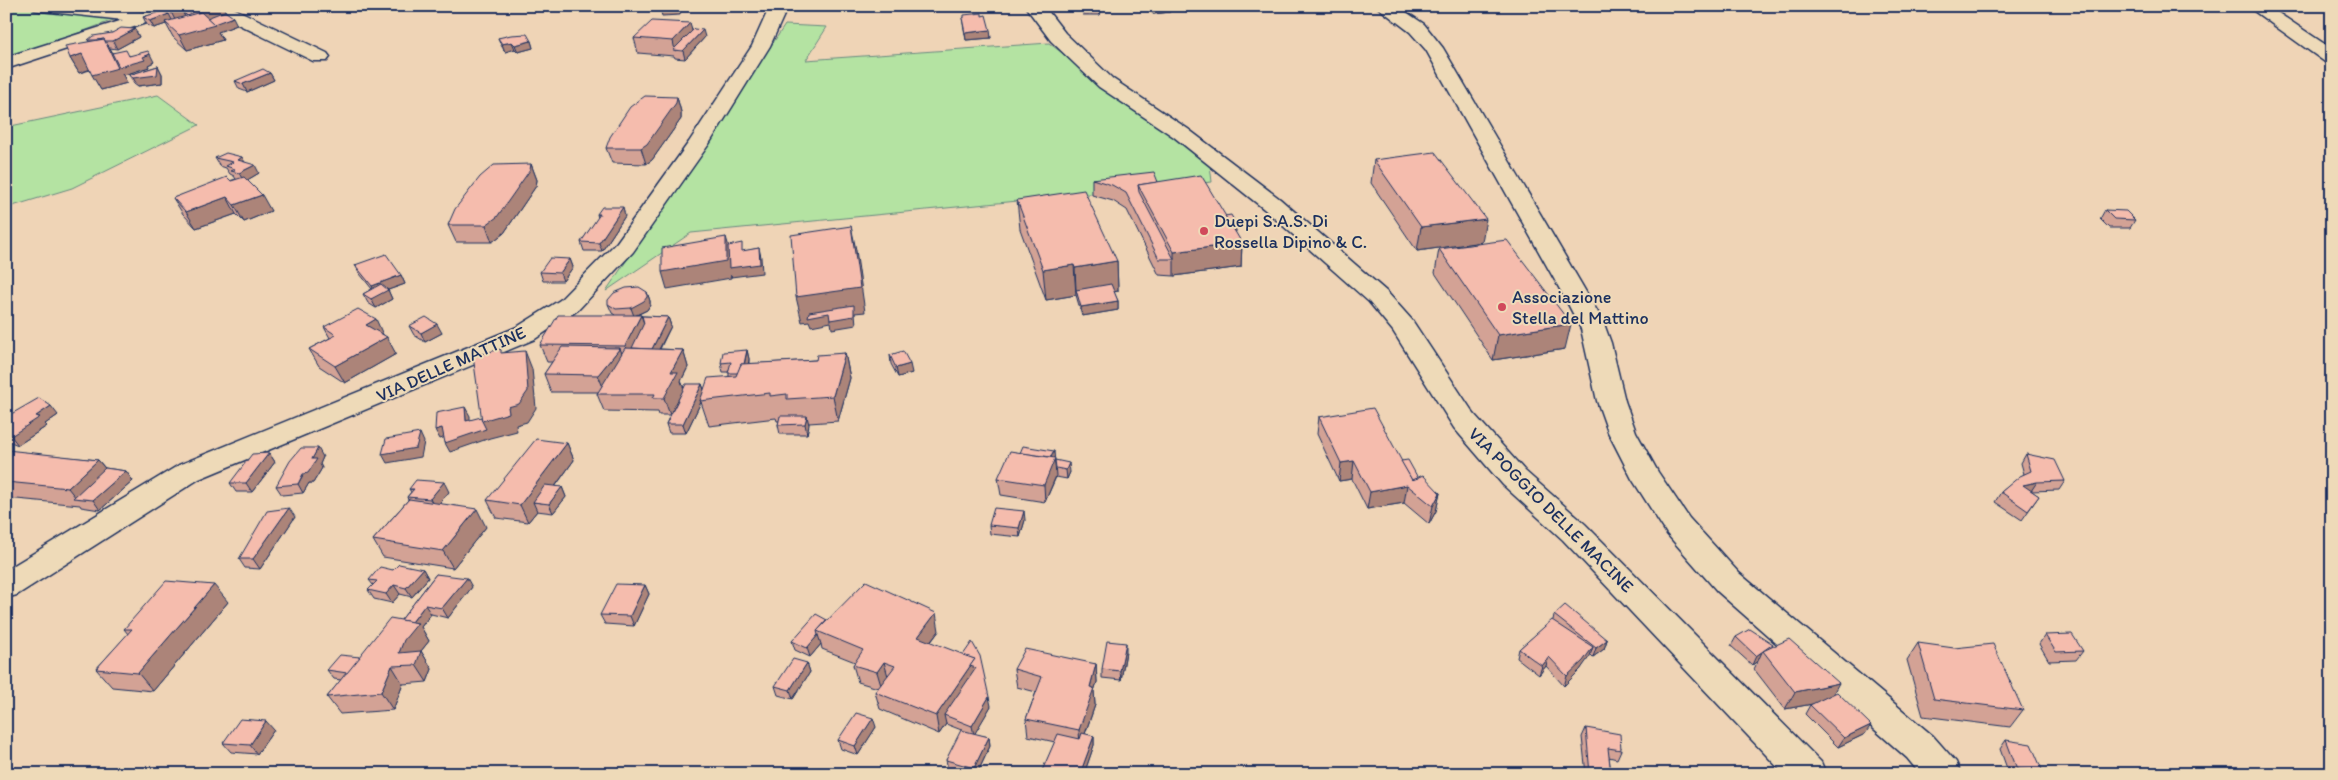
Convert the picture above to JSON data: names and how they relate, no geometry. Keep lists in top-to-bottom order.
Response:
{
  "streets": {
    "street": ["VIA DELLE MATTINE", "VIA POGGIO DELLE MACINE"]
  },
  "places": ["Duepi S.A.S. Di Rossella Dipino & C.", "Associazione Stella del Mattino"]
}
